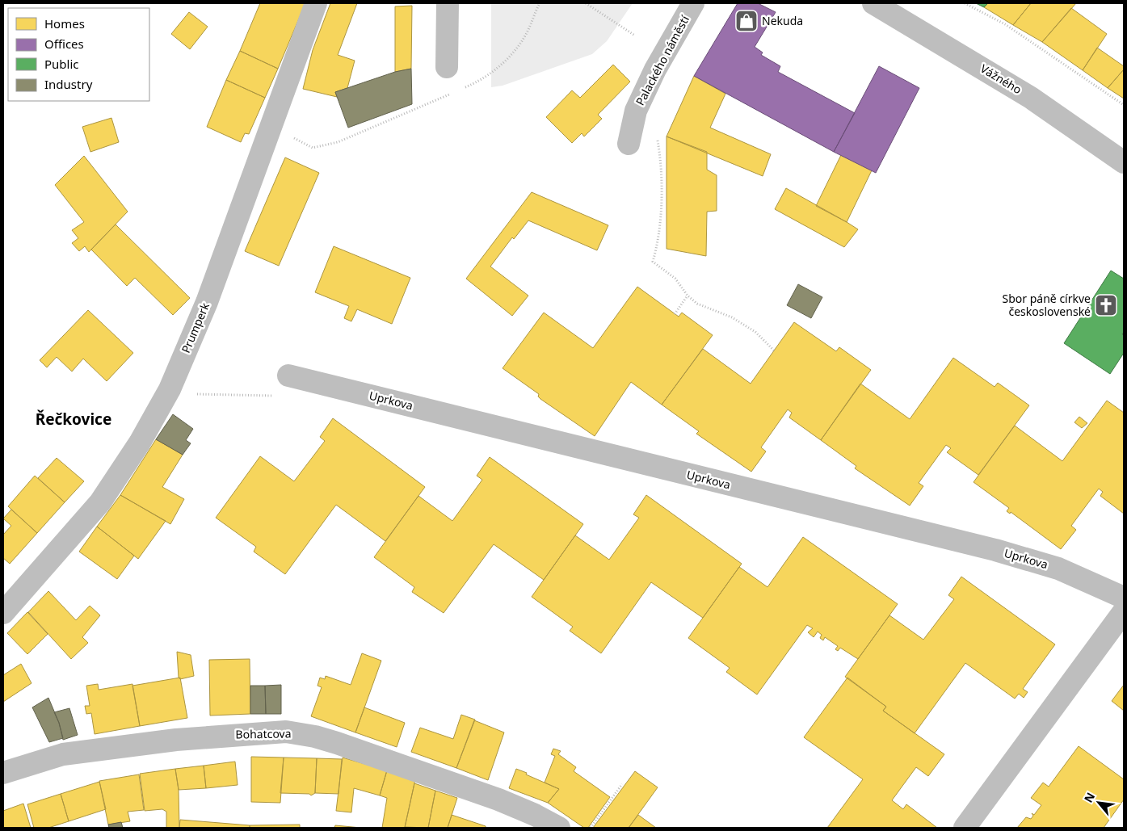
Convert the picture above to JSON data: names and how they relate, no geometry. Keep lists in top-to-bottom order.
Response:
{
  "streets": {
    "street": [
      "Palackého náměstí",
      "Vážného",
      "Prumperk",
      "Uprkova",
      "Bohatcova"
    ]
  },
  "districts": ["Řečkovice"],
  "places": {
    "shop": ["Nekuda"],
    "church": ["Sbor páně církve československé"]
  },
  "legend": [
    "Homes",
    "Offices",
    "Public",
    "Industry"
  ],
  "north": "top left"
}
